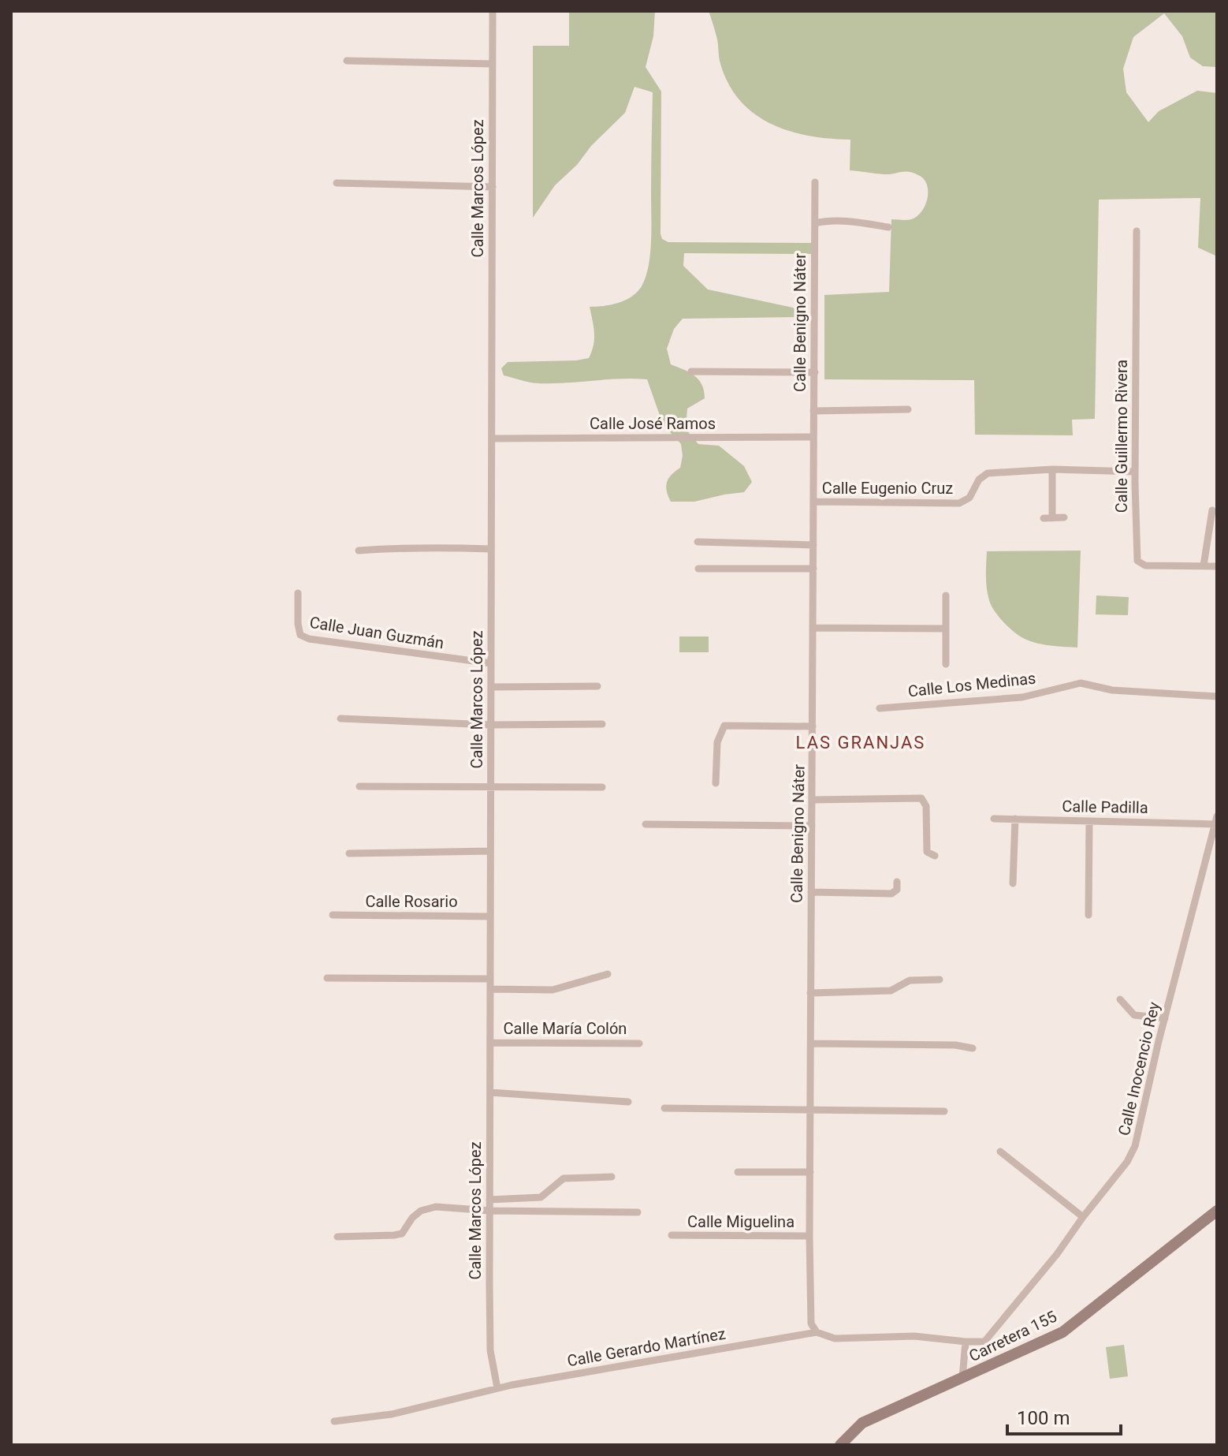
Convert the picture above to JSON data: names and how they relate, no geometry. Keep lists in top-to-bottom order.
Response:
{
  "streets": {
    "street": [
      "Calle Marcos López",
      "Calle Benigno Náter",
      "Calle José Ramos",
      "Calle Guillermo Rivera",
      "Calle Eugenio Cruz",
      "Calle Juan Guzmán",
      "Calle Los Medinas",
      "Calle Padilla",
      "Calle Rosario",
      "Calle María Colón",
      "Calle Inocencio Rey",
      "Calle Miguelina",
      "Carretera 155",
      "Calle Gerardo Martínez"
    ]
  },
  "crossings": [
    ["Calle Marcos López", "Calle José Ramos"],
    ["Calle Marcos López", "Calle Juan Guzmán"],
    ["Calle Marcos López", "Calle Rosario"],
    ["Calle Marcos López", "Calle María Colón"],
    ["Calle Marcos López", "Calle Gerardo Martínez"],
    ["Calle Benigno Náter", "Calle José Ramos"],
    ["Calle Benigno Náter", "Calle Eugenio Cruz"],
    ["Calle Benigno Náter", "Calle Miguelina"],
    ["Calle Benigno Náter", "Calle Gerardo Martínez"],
    ["Calle Guillermo Rivera", "Calle Eugenio Cruz"],
    ["Calle Padilla", "Calle Inocencio Rey"],
    ["Calle Inocencio Rey", "Calle Gerardo Martínez"]
  ],
  "districts": ["LAS GRANJAS"],
  "scale_bar": "100 m"
}
